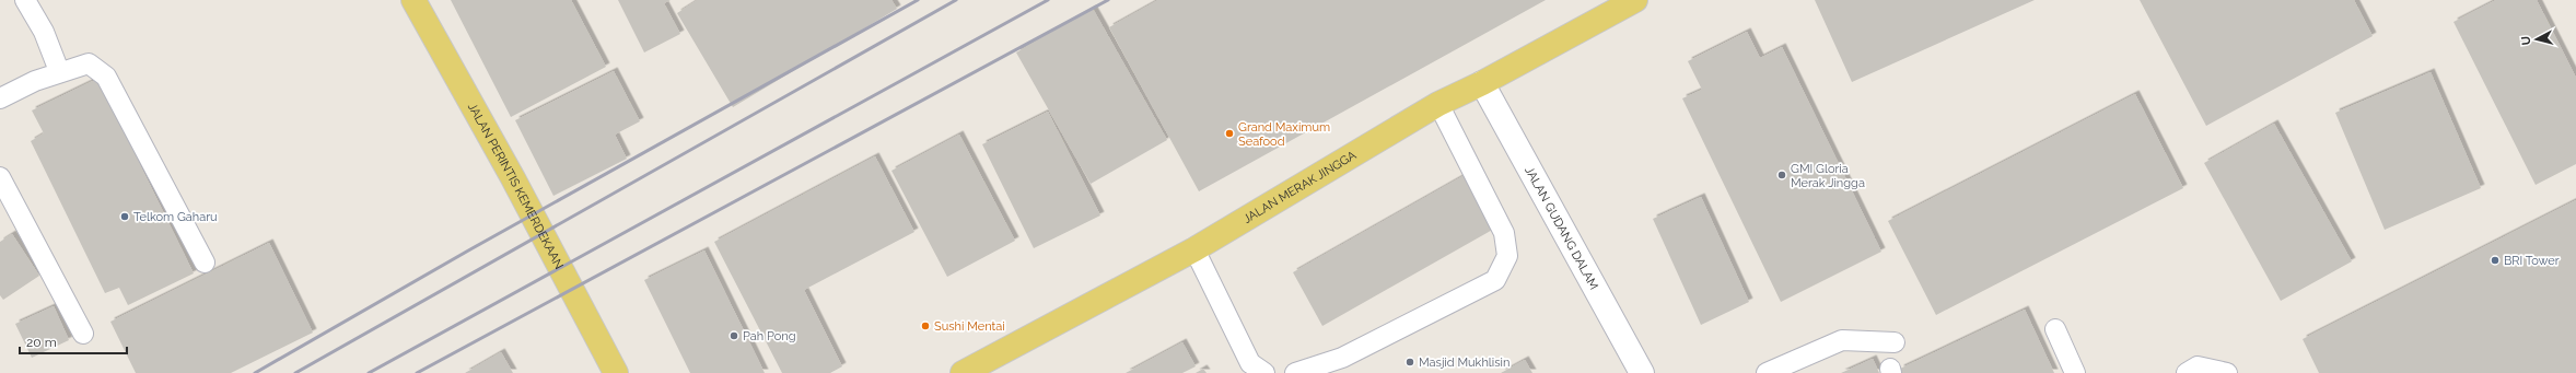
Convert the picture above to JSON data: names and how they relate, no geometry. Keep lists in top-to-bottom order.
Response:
{
  "streets": {
    "main road": ["JALAN PERINTIS KEMERDEKAAN", "JALAN MERAK JINGGA"],
    "street": ["JALAN GUDANG DALAM"]
  },
  "crossings": [
    ["JALAN MERAK JINGGA", "JALAN GUDANG DALAM"]
  ],
  "places": [
    "Grand Maximum Seafood",
    "GMI Gloria Merak Jingga",
    "Telkom Gaharu",
    "BRI Tower",
    "Sushi Mentai",
    "Pah Pong",
    "Masjid Mukhlisin"
  ],
  "scale_bar": "20 m",
  "north": "left"
}
